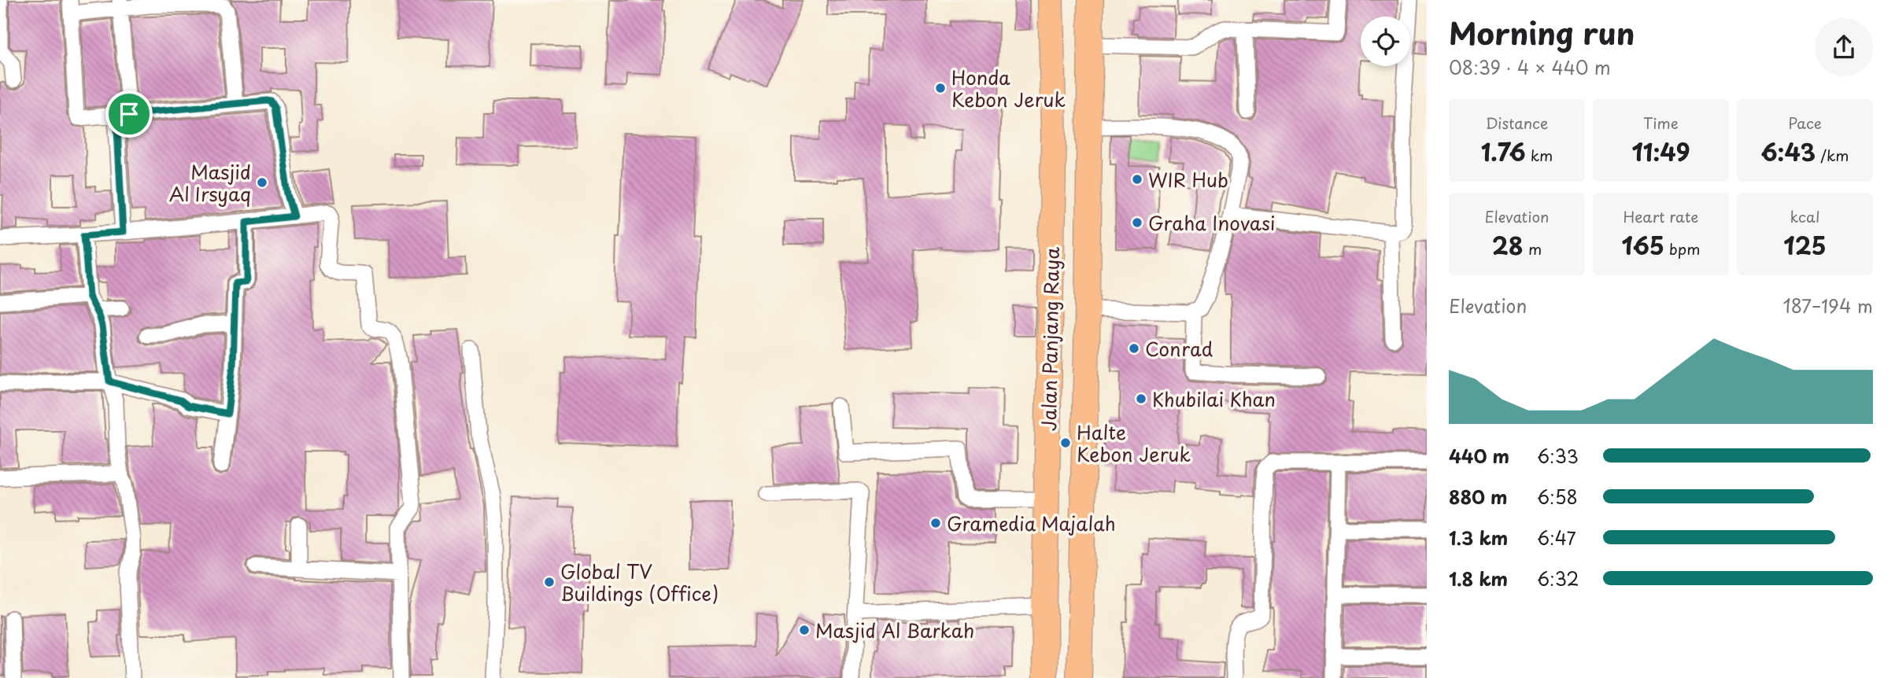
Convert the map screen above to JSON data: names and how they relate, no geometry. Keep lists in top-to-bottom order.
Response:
{
  "streets": {
    "main road": ["Jalan Panjang Raya"]
  },
  "places": [
    "Honda Kebon Jeruk",
    "WIR Hub",
    "Masjid Al Irsyaq",
    "Graha Inovasi",
    "Conrad",
    "Khubilai Khan",
    "Halte Kebon Jeruk",
    "Gramedia Majalah",
    "Global TV Buildings (Office)",
    "Masjid Al Barkah"
  ],
  "page": {
    "heading": ["Morning run", "08:39 · 4 × 440 m"],
    "stats": [
      ["Distance", "1.76 km"],
      ["Time", "11:49"],
      ["Pace", "6:43 /km"],
      ["Elevation", "28 m"],
      ["Heart rate", "165 bpm"],
      ["kcal", "125"]
    ],
    "chart": ["Elevation", "187–194 m"],
    "list": [
      {
        "name": "440 m",
        "note": "6:33"
      },
      {
        "name": "880 m",
        "note": "6:58"
      },
      {
        "name": "1.3 km",
        "note": "6:47"
      },
      {
        "name": "1.8 km",
        "note": "6:32"
      }
    ]
  }
}
